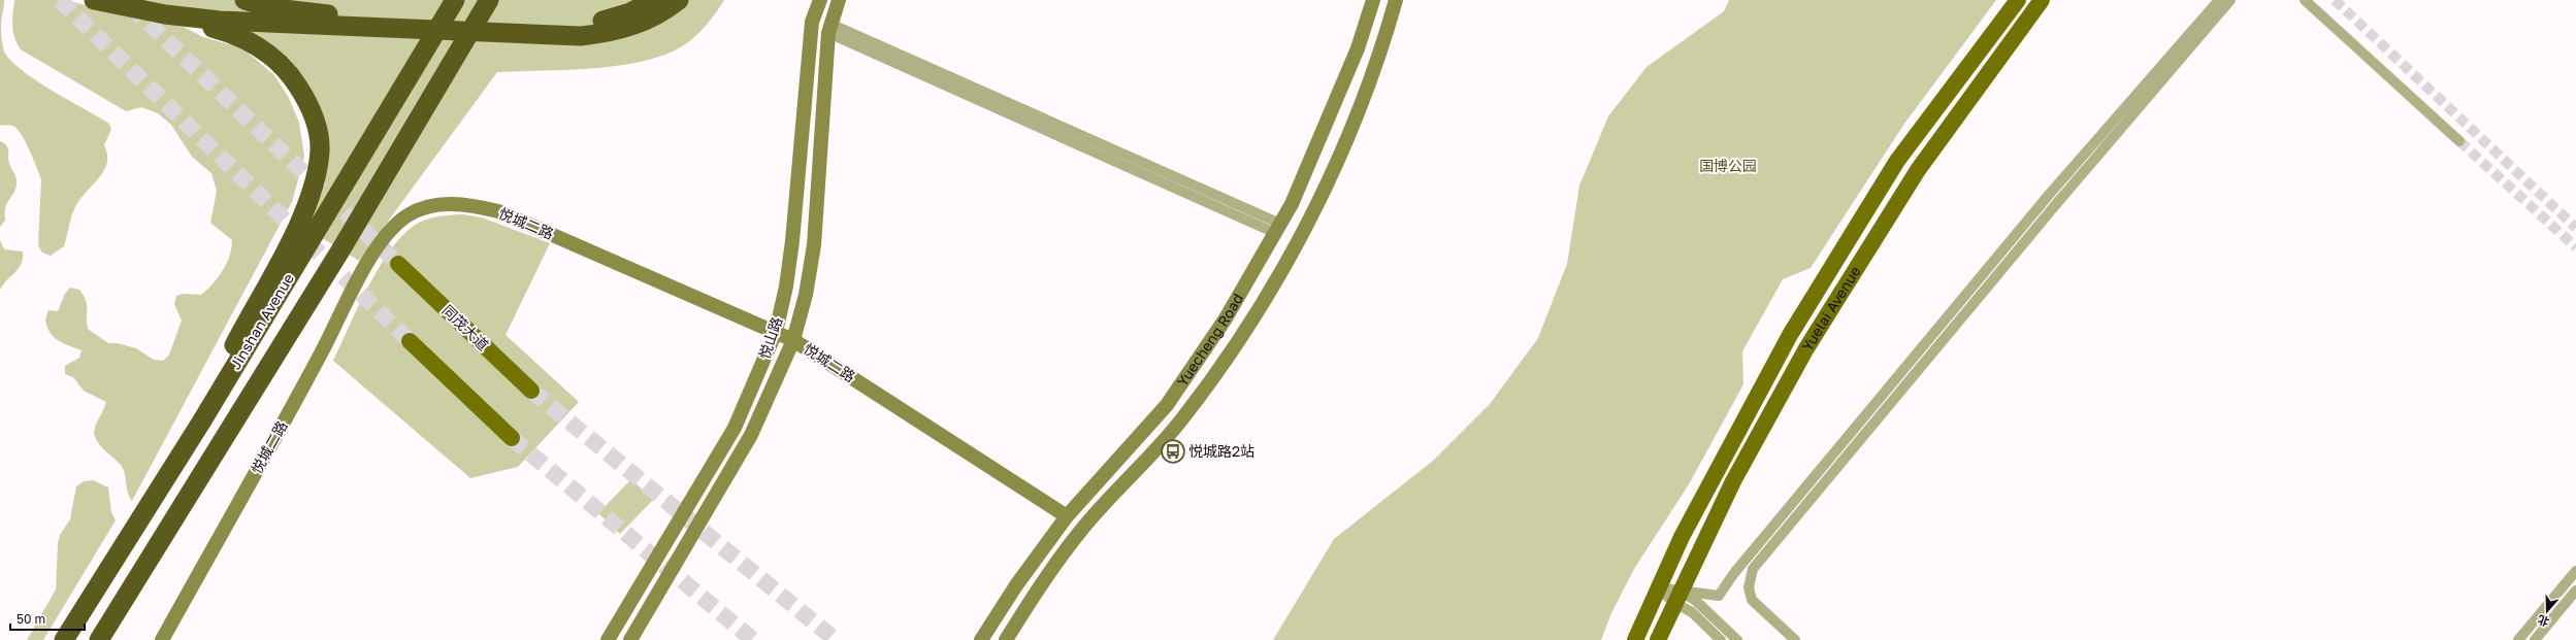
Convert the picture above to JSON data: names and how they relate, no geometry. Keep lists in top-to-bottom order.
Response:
{
  "streets": {
    "highway": ["Jinshan Avenue"],
    "main road": [
      "悦城二路",
      "Yuelai Avenue",
      "同茂大道",
      "悦山路",
      "Yuecheng Road"
    ]
  },
  "crossings": [
    ["悦城二路", "悦山路"],
    ["悦城二路", "Yuecheng Road"]
  ],
  "parks": ["国博公园"],
  "places": {
    "bus stop": ["悦城路2站"]
  },
  "scale_bar": "50 m",
  "north": "bottom"
}
